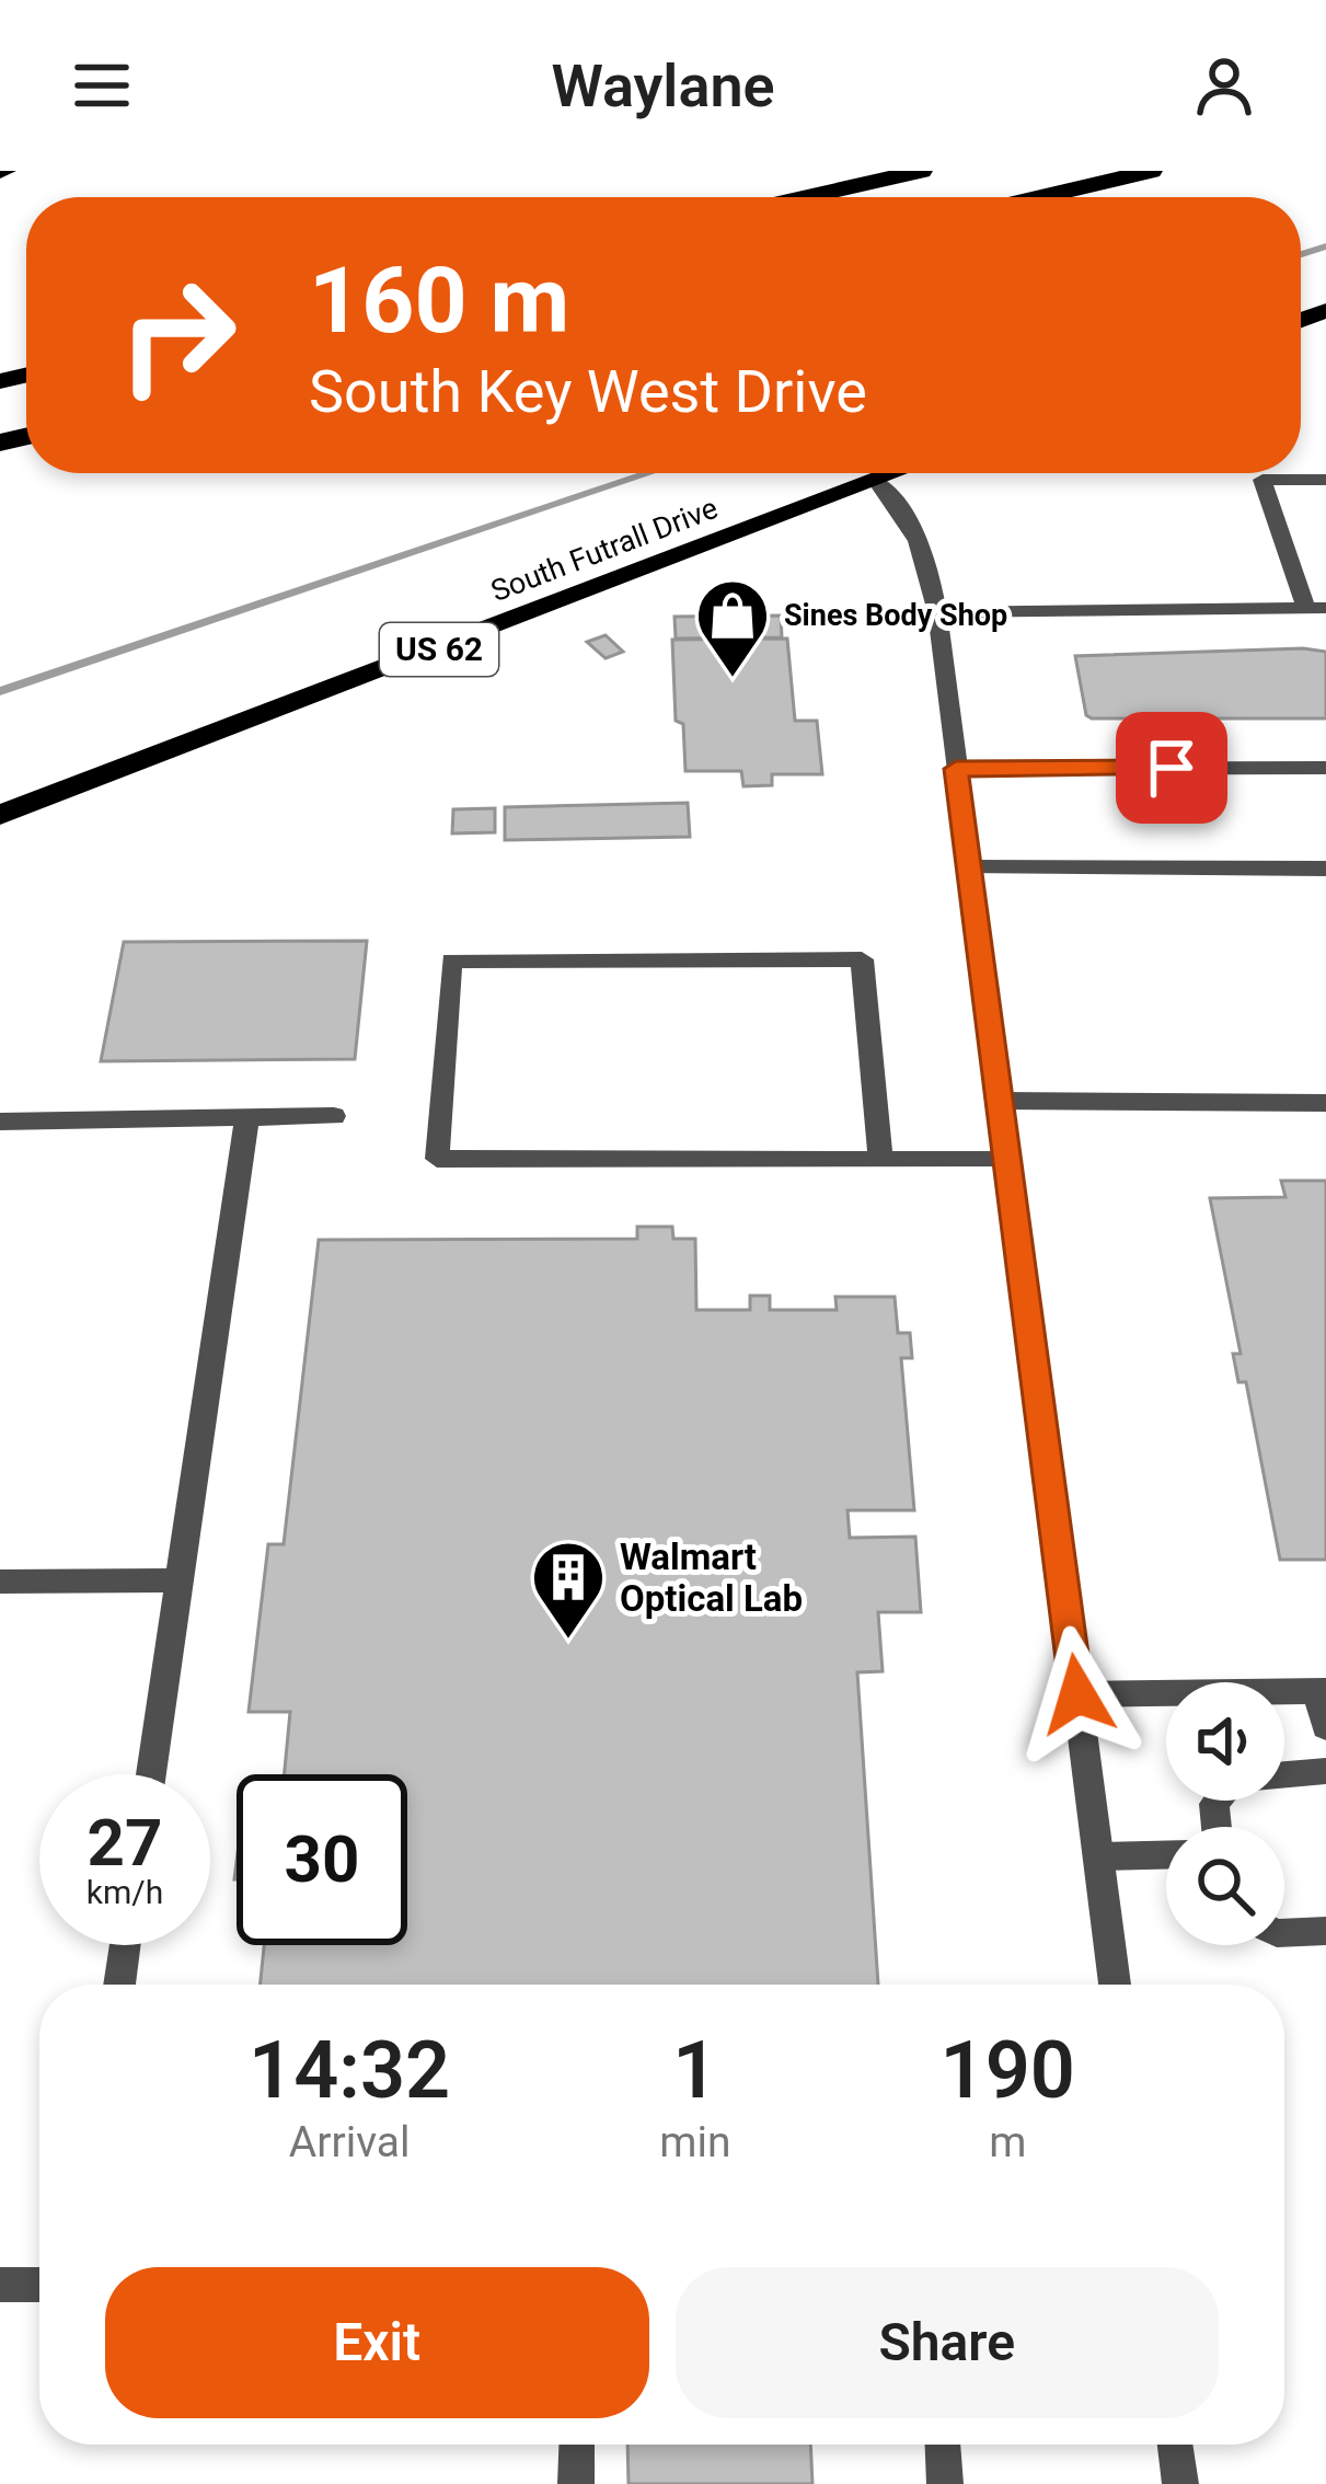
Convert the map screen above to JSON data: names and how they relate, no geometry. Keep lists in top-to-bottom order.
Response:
{
  "streets": {
    "highway": ["South Futrall Drive", "US 62"]
  },
  "places": {
    "shop": ["Sines Body Shop"],
    "building": ["Walmart Optical Lab"]
  },
  "page": {
    "header": "Waylane",
    "turn": ["160 m", "South Key West Drive"],
    "speed": "27 km/h",
    "limit": "30",
    "eta": [
      "14:32",
      "Arrival",
      "1",
      "min",
      "190",
      "m"
    ],
    "buttons": ["Exit", "Share"]
  }
}
